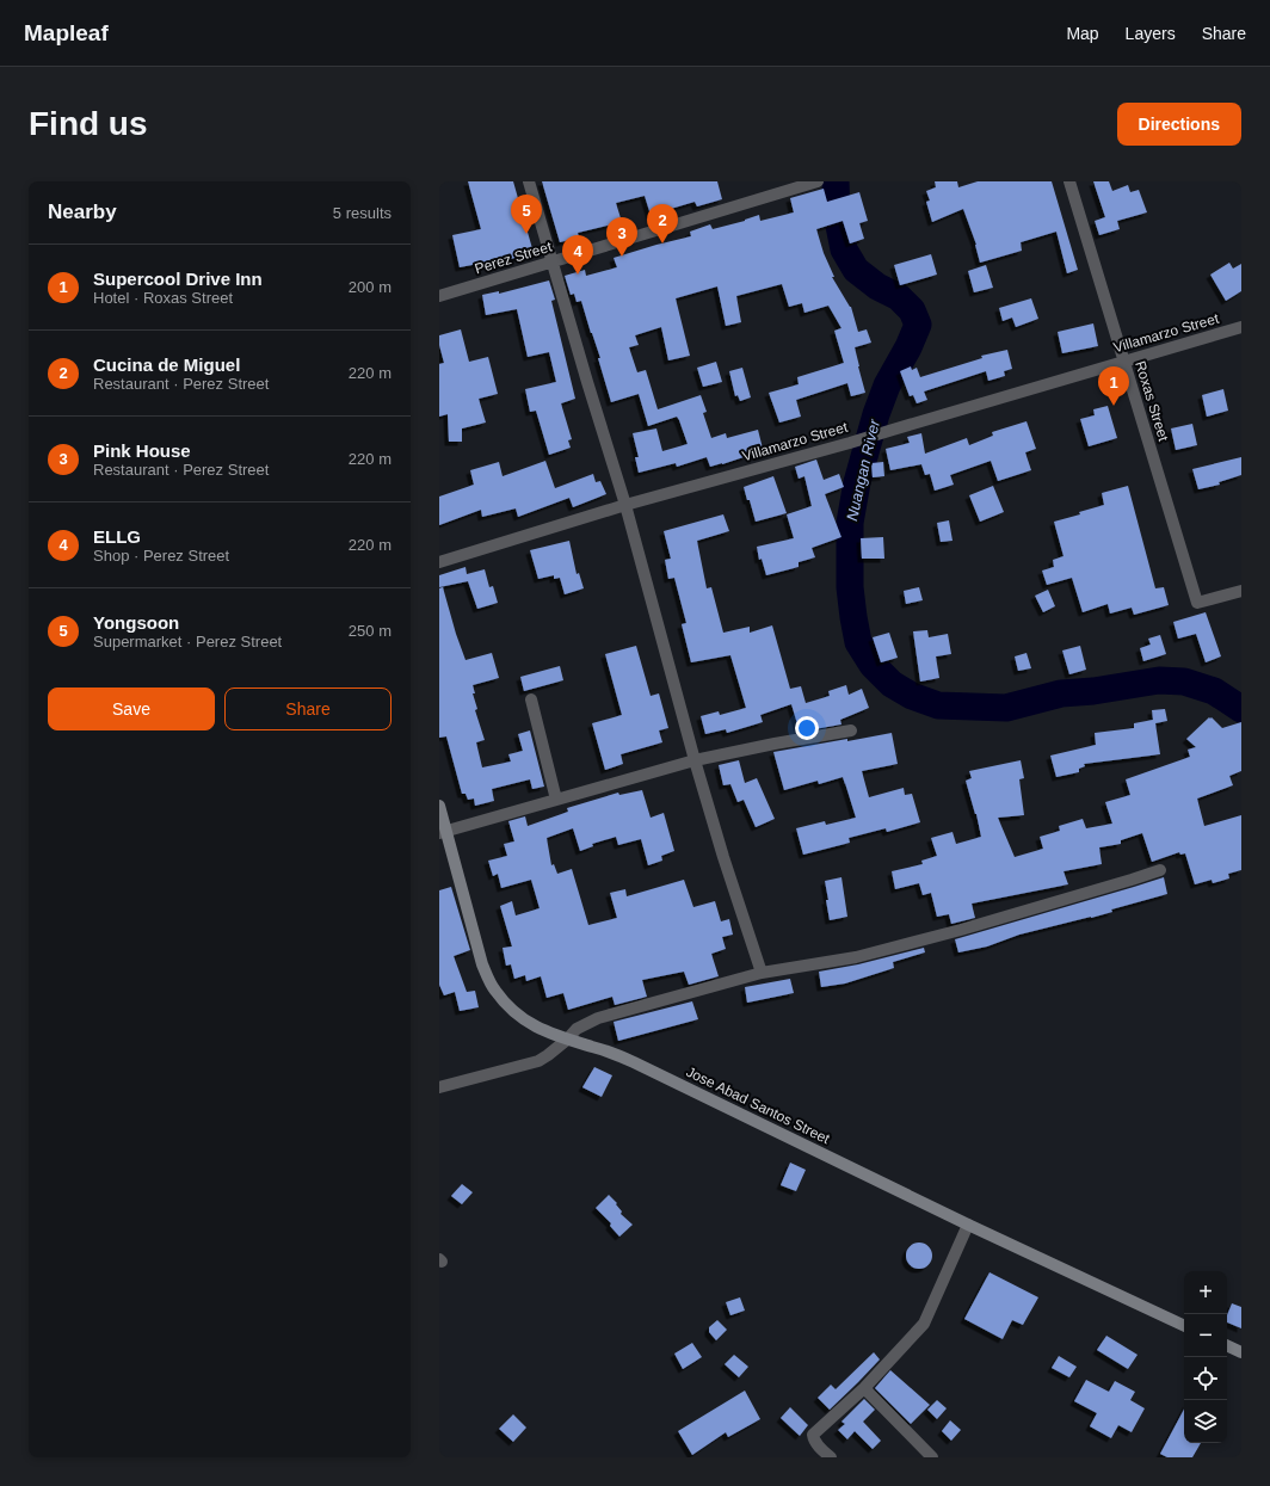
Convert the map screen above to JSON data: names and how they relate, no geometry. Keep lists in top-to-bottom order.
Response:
{
  "streets": {
    "main road": ["Jose Abad Santos Street"],
    "street": ["Perez Street", "Villamarzo Street", "Roxas Street"]
  },
  "crossings": [
    ["Villamarzo Street", "Roxas Street"]
  ],
  "water": ["Nuangan River"],
  "page": {
    "header": "Mapleaf",
    "nav": ["Map", "Layers", "Share"],
    "buttons": [
      "Directions",
      ["Save", "Share"]
    ],
    "title": "Find us",
    "heading": ["Nearby", "5 results"],
    "pins": [
      "5",
      "2",
      "3",
      "4",
      "1"
    ],
    "list": [
      {
        "mark": "1",
        "name": "Supercool Drive Inn",
        "note": "Hotel · Roxas Street",
        "value": "200 m"
      },
      {
        "mark": "2",
        "name": "Cucina de Miguel",
        "note": "Restaurant · Perez Street",
        "value": "220 m"
      },
      {
        "mark": "3",
        "name": "Pink House",
        "note": "Restaurant · Perez Street",
        "value": "220 m"
      },
      {
        "mark": "4",
        "name": "ELLG",
        "note": "Shop · Perez Street",
        "value": "220 m"
      },
      {
        "mark": "5",
        "name": "Yongsoon",
        "note": "Supermarket · Perez Street",
        "value": "250 m"
      }
    ],
    "map_buttons": ["+", "−"]
  }
}
